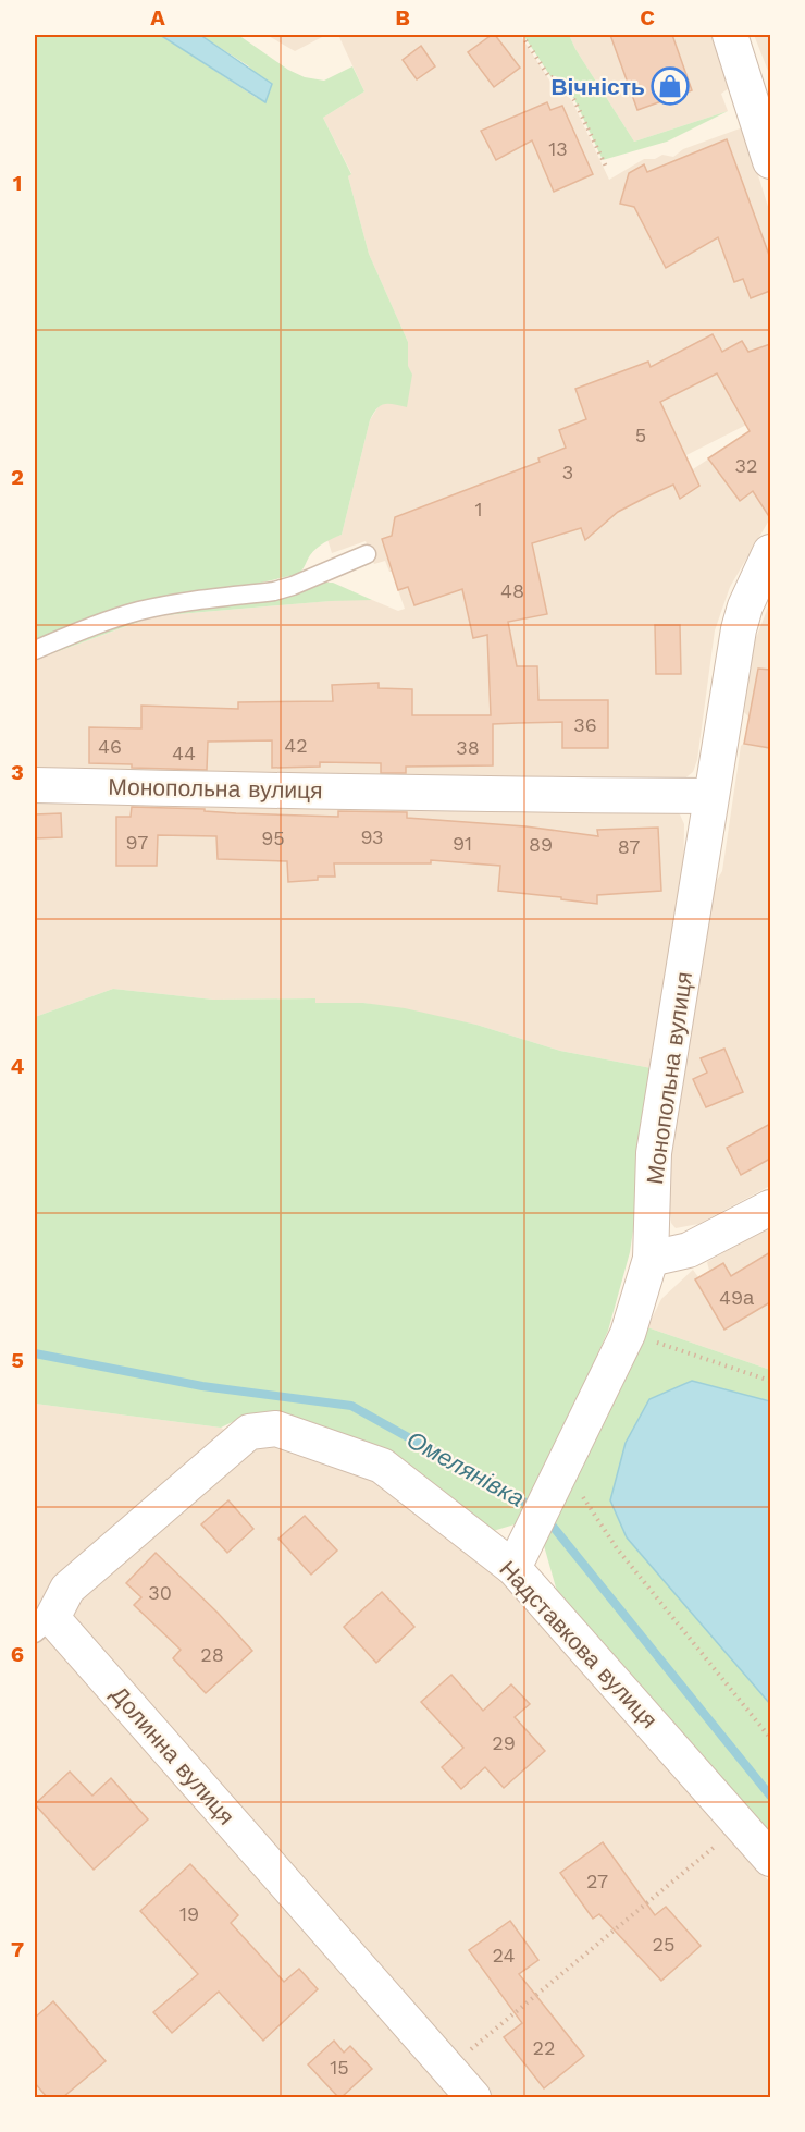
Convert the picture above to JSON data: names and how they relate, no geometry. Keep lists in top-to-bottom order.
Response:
{
  "streets": {
    "street": ["Монопольна вулиця", "Надставкова вулиця", "Долинна вулиця"]
  },
  "crossings": [
    ["Монопольна вулиця", "Надставкова вулиця"],
    ["Надставкова вулиця", "Долинна вулиця"]
  ],
  "water": ["Омелянівка"],
  "places": {
    "shop": ["Вічність"]
  },
  "house_numbers": [
    "13",
    "5",
    "32",
    "3",
    "1",
    "48",
    "36",
    "42",
    "46",
    "38",
    "44",
    "93",
    "95",
    "97",
    "91",
    "89",
    "87",
    "49а",
    "30",
    "28",
    "29",
    "27",
    "19",
    "25",
    "24",
    "22",
    "15"
  ],
  "grid": {
    "columns": ["A", "B", "C"],
    "rows": [
      "1",
      "2",
      "3",
      "4",
      "5",
      "6",
      "7"
    ]
  }
}
